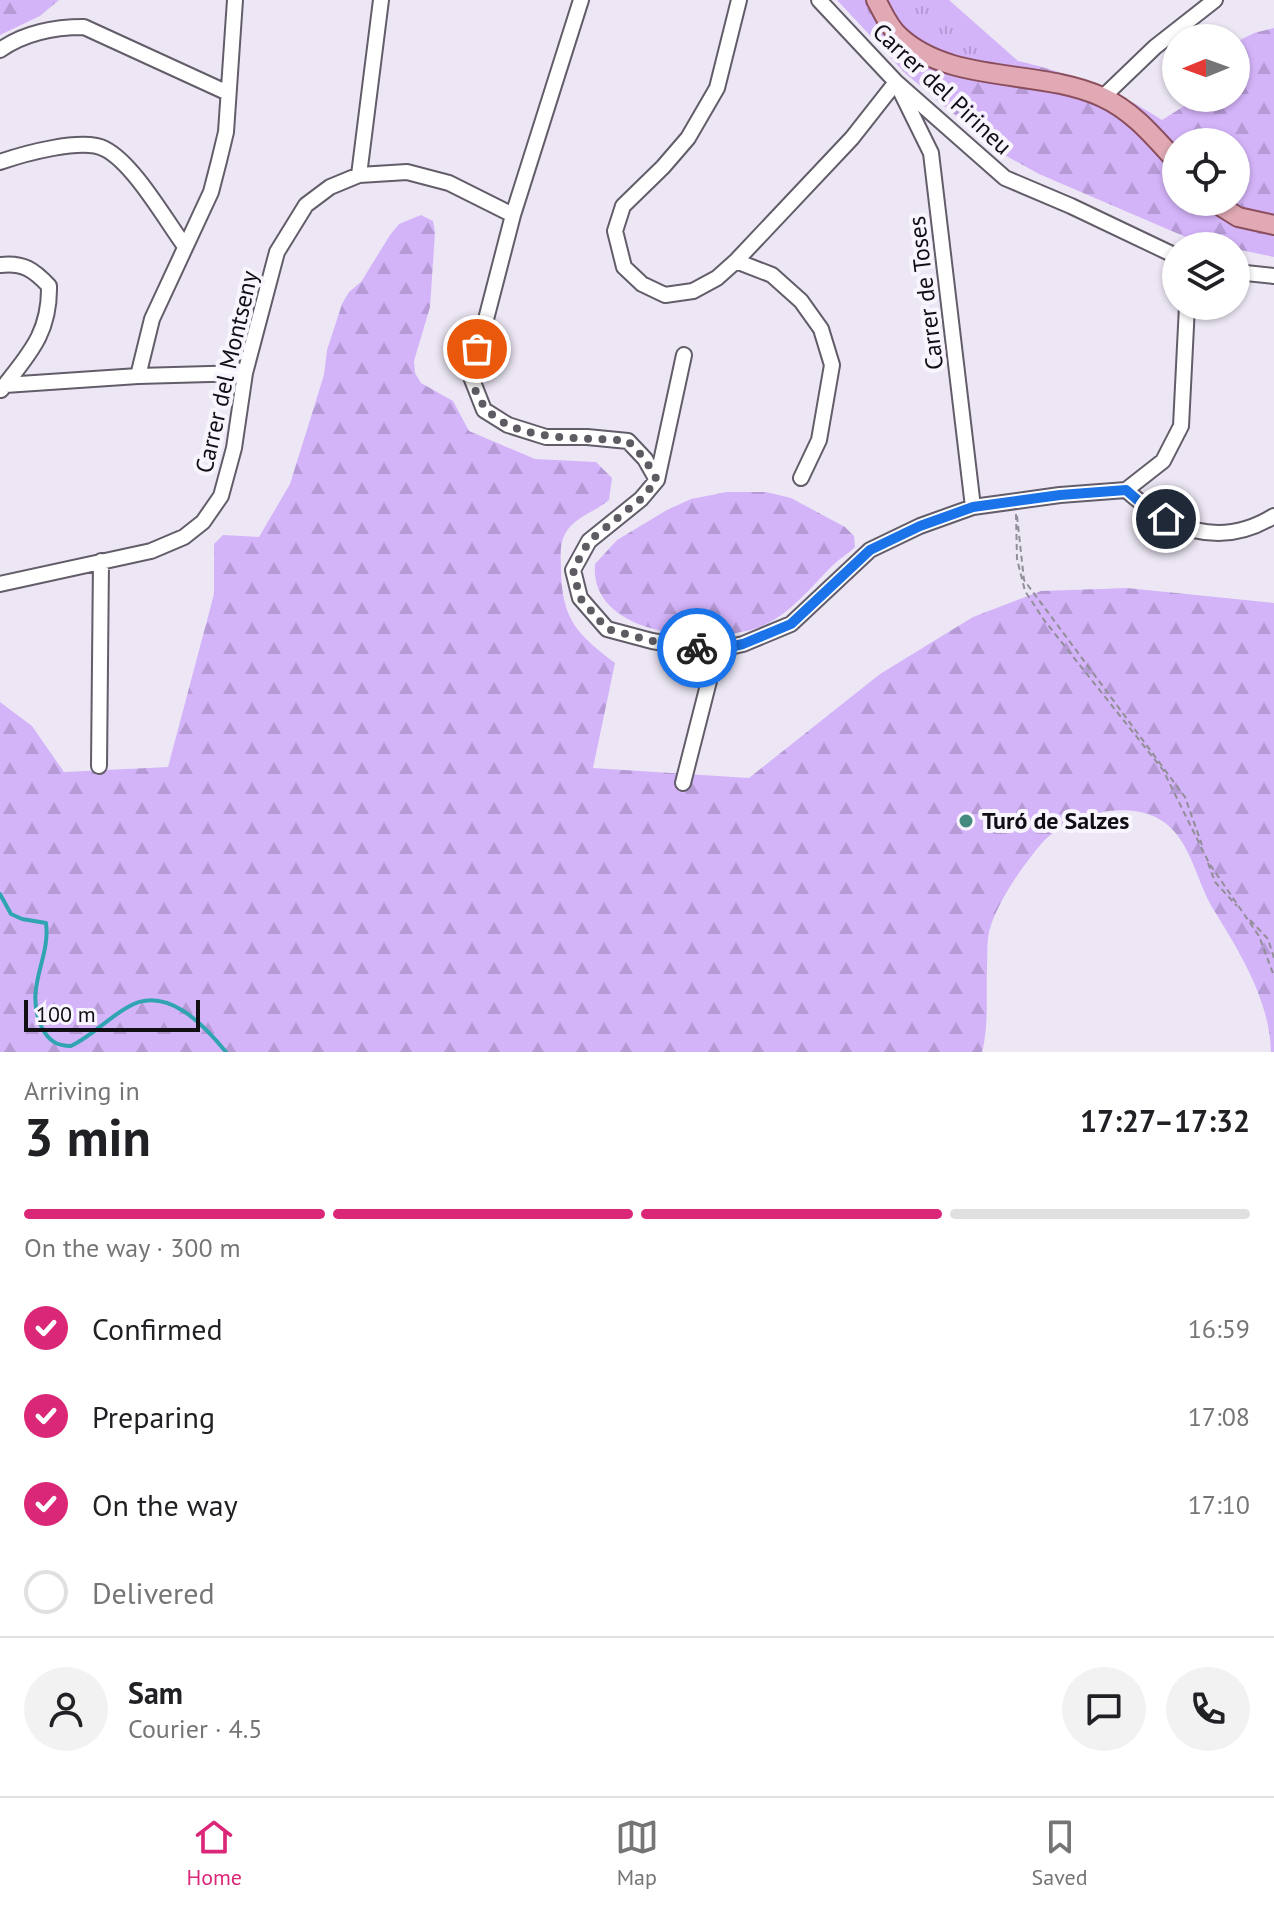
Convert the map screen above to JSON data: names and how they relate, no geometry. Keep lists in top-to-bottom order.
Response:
{
  "streets": {
    "street": ["Carrer del Pirineu", "Carrer de Toses", "Carrer del Montseny"]
  },
  "crossings": [
    ["Carrer del Pirineu", "Carrer de Toses"]
  ],
  "places": ["Turó de Salzes"],
  "scale_bar": "100 m",
  "north": "left",
  "page": {
    "scale": "100 m",
    "heading": ["3 min", "Arriving in", "17:27–17:32"],
    "panel": ["Sam", "Courier · 4.5"],
    "bar": "On the way · 300 m",
    "list": [
      ["Confirmed", "16:59"],
      ["Preparing", "17:08"],
      ["On the way", "17:10"],
      "Delivered"
    ],
    "tabs": ["Home", "Map", "Saved"]
  }
}
